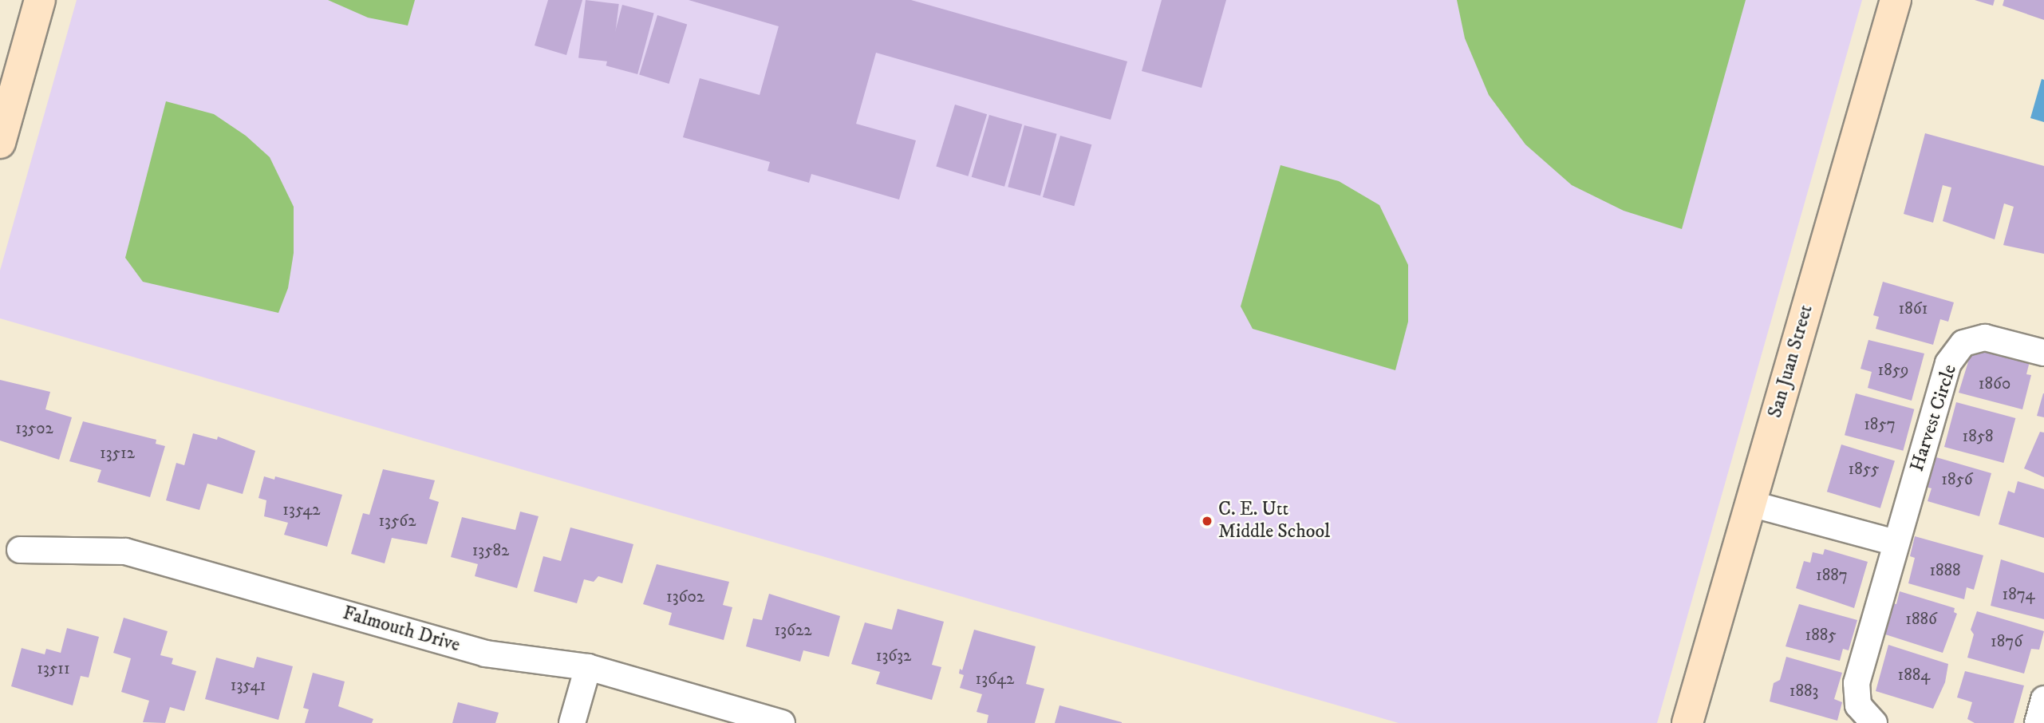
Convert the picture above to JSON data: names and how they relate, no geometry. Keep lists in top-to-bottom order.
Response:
{
  "streets": {
    "main road": ["San Juan Street"],
    "street": ["Harvest Circle", "Falmouth Drive"]
  },
  "places": ["C. E. Utt Middle School"],
  "house_numbers": [
    "1861",
    "1859",
    "1860",
    "1857",
    "13502",
    "1858",
    "13512",
    "1855",
    "1856",
    "13542",
    "13562",
    "13582",
    "1888",
    "1887",
    "1874",
    "13602",
    "1886",
    "13622",
    "1885",
    "1876",
    "13632",
    "13511",
    "1884",
    "13642",
    "13541",
    "1883"
  ]
}
